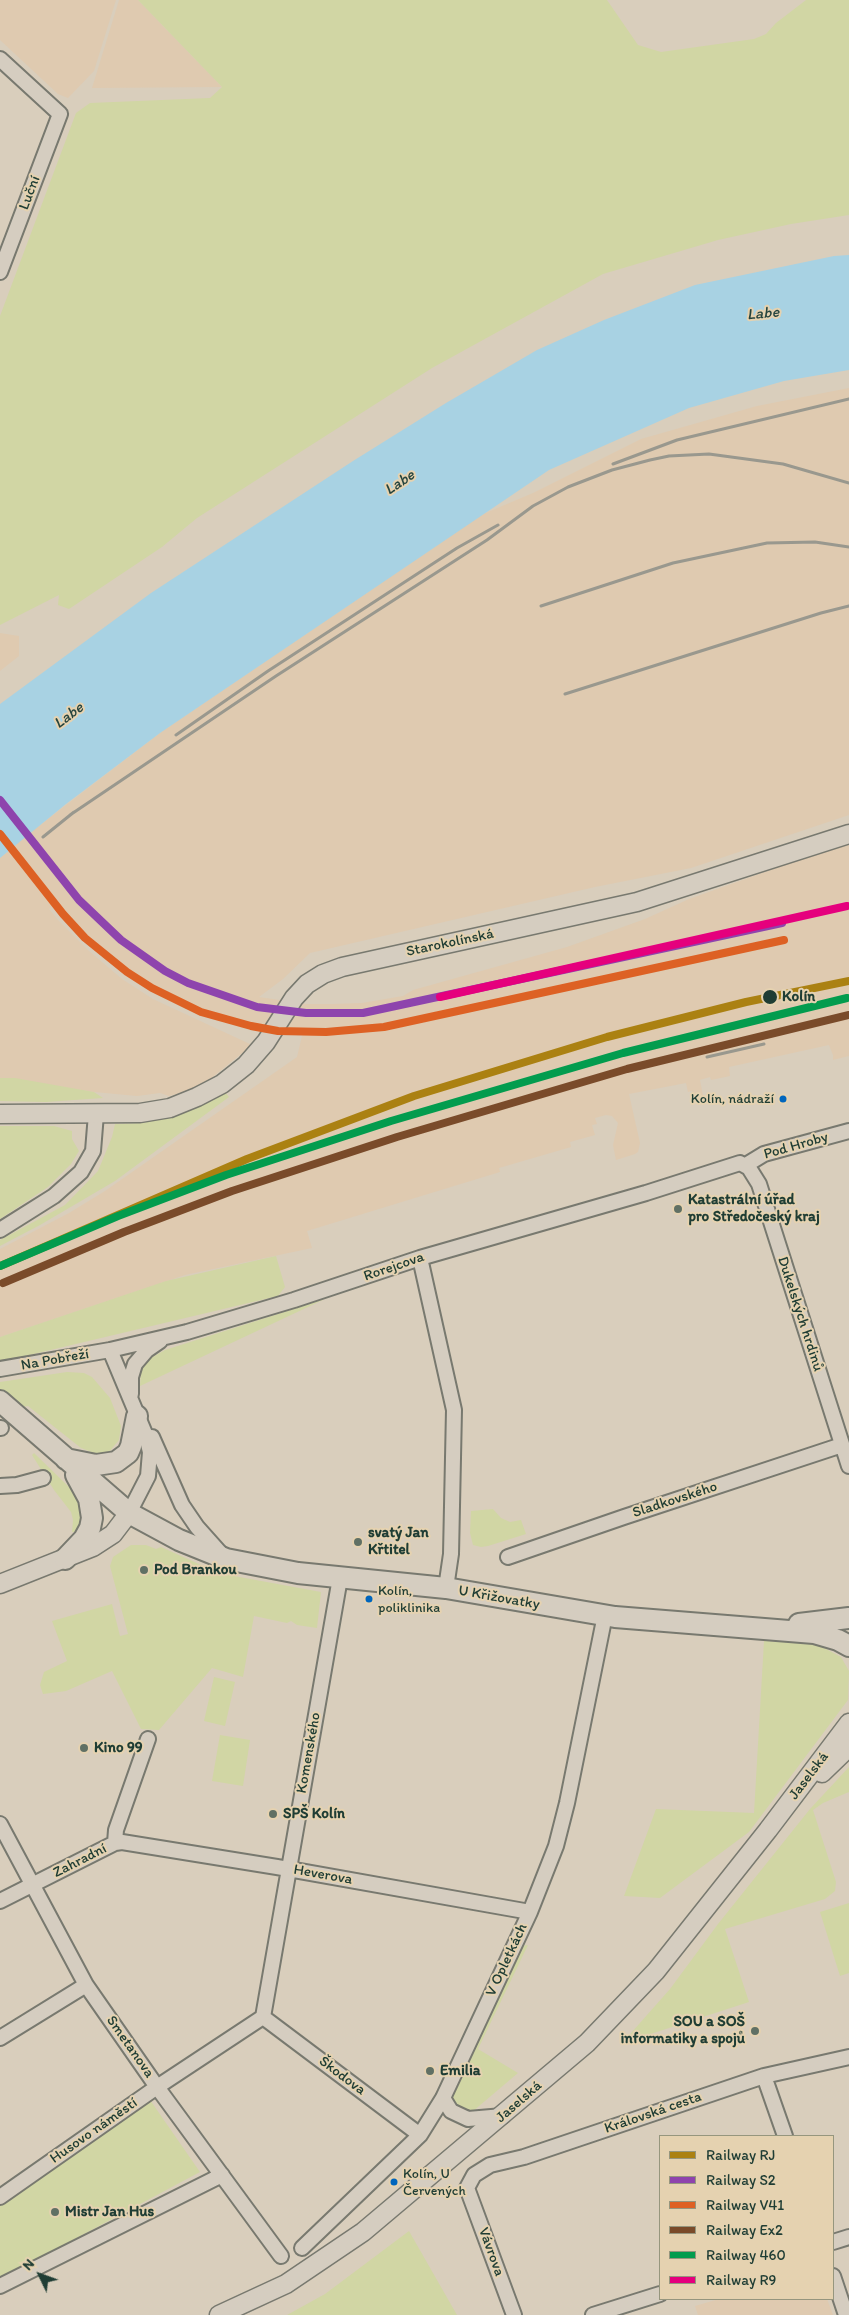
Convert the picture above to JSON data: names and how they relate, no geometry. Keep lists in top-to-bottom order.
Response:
{
  "streets": {
    "main road": ["U Křižovatky"],
    "street": [
      "Luční",
      "Starokolínská",
      "Pod Hroby",
      "Rorejcova",
      "Dukelských hrdinů",
      "Na Pobřeží",
      "Sladkovského",
      "Komenského",
      "Jaselská",
      "Zahradní",
      "Heverova",
      "V Opletkách",
      "Smetanova",
      "Škodova",
      "Královská cesta",
      "Husovo náměstí",
      "Vávrova"
    ]
  },
  "crossings": [
    ["Pod Hroby", "Rorejcova"],
    ["Pod Hroby", "Dukelských hrdinů"],
    ["Rorejcova", "Dukelských hrdinů"],
    ["Rorejcova", "Na Pobřeží"],
    ["Dukelských hrdinů", "Sladkovského"],
    ["U Křižovatky", "Komenského"],
    ["U Křižovatky", "V Opletkách"],
    ["Komenského", "Heverova"],
    ["Komenského", "Škodova"],
    ["Komenského", "Husovo náměstí"],
    ["Zahradní", "Heverova"],
    ["Zahradní", "Smetanova"],
    ["Heverova", "V Opletkách"],
    ["V Opletkách", "Škodova"],
    ["Smetanova", "Husovo náměstí"],
    ["Škodova", "Husovo náměstí"],
    ["Královská cesta", "Vávrova"]
  ],
  "water": ["Labe"],
  "places": [
    "Kolín",
    "Kolín, nádraží",
    "Katastrální úřad pro Středočeský kraj",
    "svatý Jan Křtitel",
    "Pod Brankou",
    "Kolín, poliklinika",
    "Kino 99",
    "SPŠ Kolín",
    "SOU a SOŠ informatiky a spojů",
    "Emilia",
    "Kolín, U Červených",
    "Mistr Jan Hus"
  ],
  "lines": [
    "rail line S2",
    "rail line V41",
    "rail line R9",
    "rail line RJ",
    "rail line 460",
    "rail line Ex2"
  ],
  "legend": [
    "Railway RJ",
    "Railway S2",
    "Railway V41",
    "Railway Ex2",
    "Railway 460",
    "Railway R9"
  ],
  "north": "top left"
}
